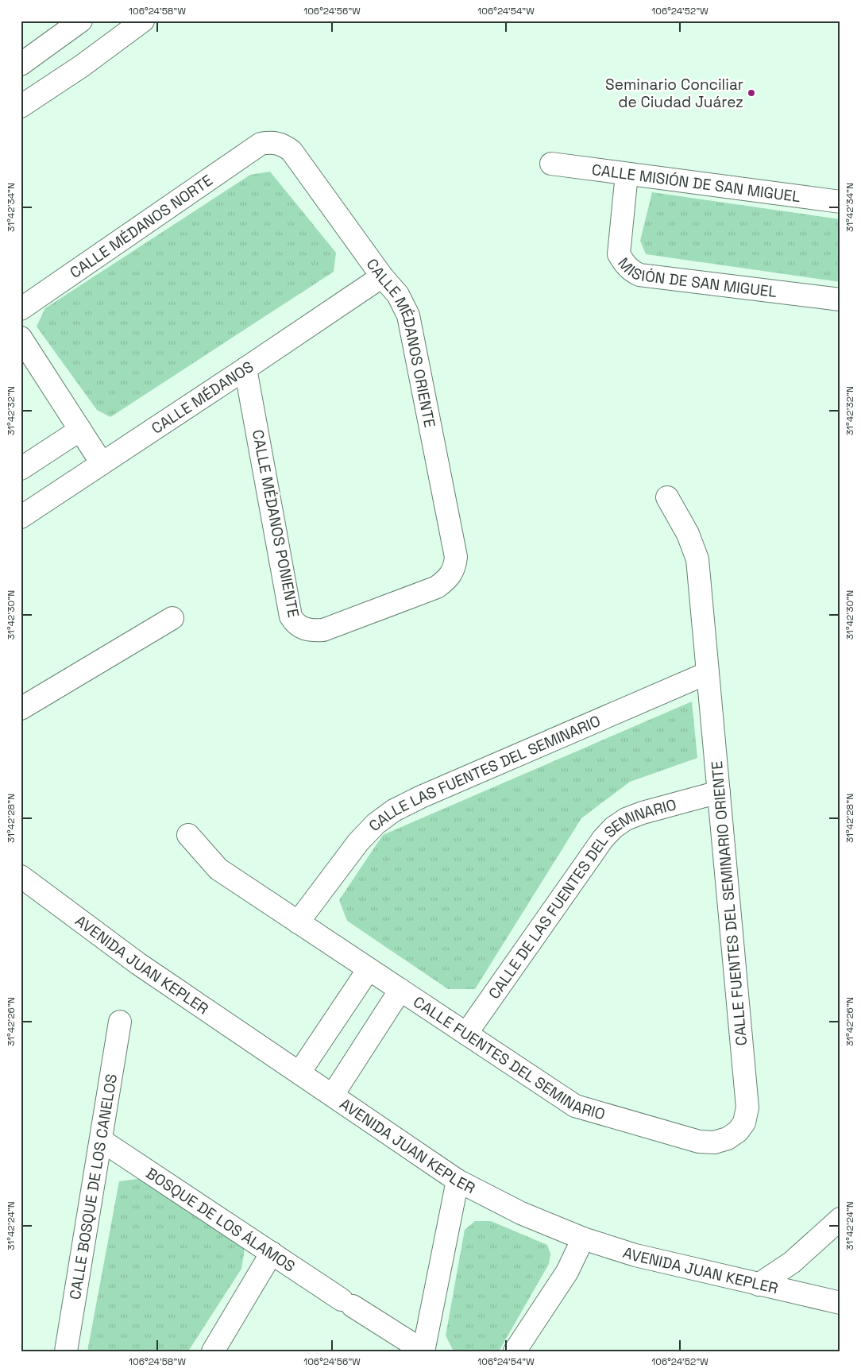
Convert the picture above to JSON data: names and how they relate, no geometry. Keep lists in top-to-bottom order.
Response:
{
  "streets": {
    "street": [
      "CALLE MISIÓN DE SAN MIGUEL",
      "CALLE MÉDANOS NORTE",
      "MISIÓN DE SAN MIGUEL",
      "CALLE MÉDANOS ORIENTE",
      "CALLE MÉDANOS",
      "CALLE MÉDANOS PONIENTE",
      "CALLE LAS FUENTES DEL SEMINARIO",
      "CALLE DE LAS FUENTES DEL SEMINARIO",
      "CALLE FUENTES DEL SEMINARIO ORIENTE",
      "AVENIDA JUAN KEPLER",
      "CALLE FUENTES DEL SEMINARIO",
      "CALLE BOSQUE DE LOS CANELOS",
      "BOSQUE DE LOS ÁLAMOS"
    ]
  },
  "crossings": [
    ["CALLE MISIÓN DE SAN MIGUEL", "MISIÓN DE SAN MIGUEL"],
    ["CALLE MÉDANOS NORTE", "CALLE MÉDANOS ORIENTE"],
    ["CALLE MÉDANOS ORIENTE", "CALLE MÉDANOS"],
    ["CALLE MÉDANOS ORIENTE", "CALLE MÉDANOS PONIENTE"],
    ["CALLE MÉDANOS", "CALLE MÉDANOS PONIENTE"],
    ["CALLE LAS FUENTES DEL SEMINARIO", "CALLE FUENTES DEL SEMINARIO ORIENTE"],
    ["CALLE LAS FUENTES DEL SEMINARIO", "CALLE FUENTES DEL SEMINARIO"],
    ["CALLE DE LAS FUENTES DEL SEMINARIO", "CALLE FUENTES DEL SEMINARIO ORIENTE"],
    ["CALLE DE LAS FUENTES DEL SEMINARIO", "CALLE FUENTES DEL SEMINARIO"],
    ["CALLE FUENTES DEL SEMINARIO ORIENTE", "CALLE FUENTES DEL SEMINARIO"],
    ["CALLE BOSQUE DE LOS CANELOS", "BOSQUE DE LOS ÁLAMOS"]
  ],
  "places": ["Seminario Conciliar de Ciudad Juárez"],
  "coordinates": [
    "106°24'58\"W",
    "106°24'56\"W",
    "106°24'54\"W",
    "106°24'52\"W",
    "31°42'34\"N",
    "31°42'32\"N",
    "31°42'30\"N",
    "31°42'28\"N",
    "31°42'26\"N",
    "31°42'24\"N"
  ]
}
